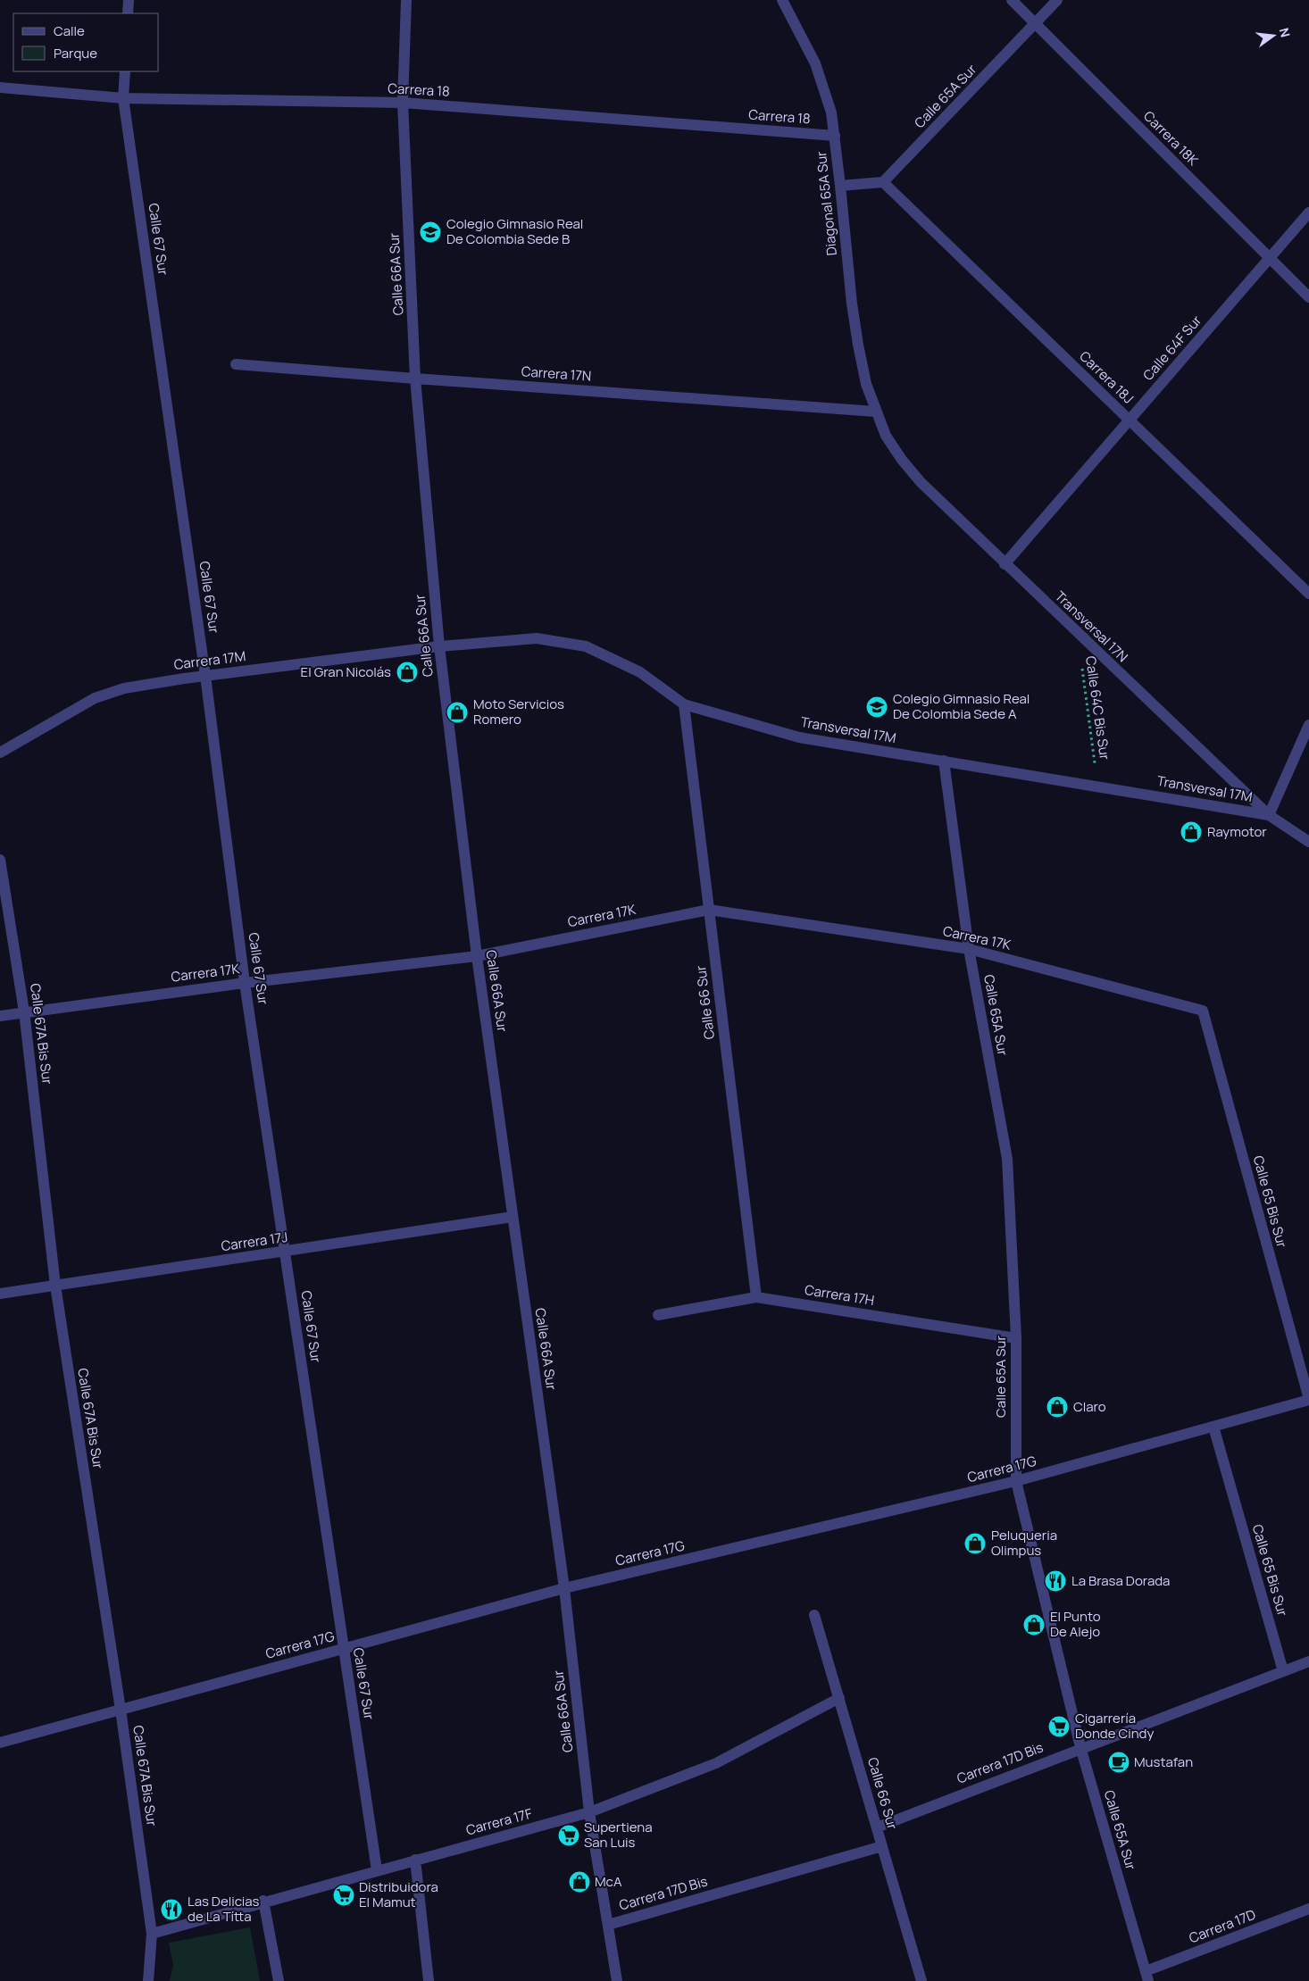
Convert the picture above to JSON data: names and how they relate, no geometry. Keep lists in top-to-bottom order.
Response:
{
  "streets": {
    "street": [
      "Carrera 18",
      "Calle 65A Sur",
      "Carrera 18K",
      "Diagonal 65A Sur",
      "Calle 67 Sur",
      "Calle 66A Sur",
      "Calle 64F Sur",
      "Carrera 17N",
      "Carrera 18J",
      "Transversal 17N",
      "Carrera 17M",
      "Transversal 17M",
      "Carrera 17K",
      "Calle 66 Sur",
      "Calle 67A Bis Sur",
      "Calle 65 Bis Sur",
      "Carrera 17J",
      "Carrera 17H",
      "Carrera 17G",
      "Carrera 17D Bis",
      "Carrera 17F",
      "Carrera 17D"
    ],
    "path": ["Calle 64C Bis Sur"]
  },
  "crossings": [
    ["Carrera 18", "Diagonal 65A Sur"],
    ["Carrera 18", "Calle 67 Sur"],
    ["Carrera 18", "Calle 66A Sur"],
    ["Calle 65A Sur", "Carrera 18K"],
    ["Calle 65A Sur", "Carrera 18J"],
    ["Calle 65A Sur", "Transversal 17M"],
    ["Calle 65A Sur", "Carrera 17K"],
    ["Calle 65A Sur", "Carrera 17H"],
    ["Calle 65A Sur", "Carrera 17G"],
    ["Calle 65A Sur", "Carrera 17D Bis"],
    ["Calle 65A Sur", "Carrera 17D"],
    ["Carrera 18K", "Calle 64F Sur"],
    ["Diagonal 65A Sur", "Carrera 17N"],
    ["Diagonal 65A Sur", "Transversal 17N"],
    ["Calle 67 Sur", "Carrera 17M"],
    ["Calle 67 Sur", "Carrera 17K"],
    ["Calle 67 Sur", "Carrera 17J"],
    ["Calle 67 Sur", "Carrera 17G"],
    ["Calle 67 Sur", "Carrera 17F"],
    ["Calle 66A Sur", "Carrera 17N"],
    ["Calle 66A Sur", "Carrera 17M"],
    ["Calle 66A Sur", "Transversal 17M"],
    ["Calle 66A Sur", "Carrera 17K"],
    ["Calle 66A Sur", "Carrera 17J"],
    ["Calle 66A Sur", "Carrera 17G"],
    ["Calle 66A Sur", "Carrera 17D Bis"],
    ["Calle 66A Sur", "Carrera 17F"],
    ["Calle 64F Sur", "Carrera 18J"],
    ["Calle 64F Sur", "Transversal 17N"],
    ["Carrera 17N", "Transversal 17N"],
    ["Transversal 17N", "Calle 64C Bis Sur"],
    ["Transversal 17N", "Transversal 17M"],
    ["Carrera 17M", "Transversal 17M"],
    ["Calle 64C Bis Sur", "Transversal 17M"],
    ["Transversal 17M", "Calle 66 Sur"],
    ["Carrera 17K", "Calle 66 Sur"],
    ["Carrera 17K", "Calle 67A Bis Sur"],
    ["Carrera 17K", "Calle 65 Bis Sur"],
    ["Calle 66 Sur", "Carrera 17H"],
    ["Calle 66 Sur", "Carrera 17D Bis"],
    ["Calle 66 Sur", "Carrera 17F"],
    ["Calle 67A Bis Sur", "Carrera 17J"],
    ["Calle 67A Bis Sur", "Carrera 17G"],
    ["Calle 67A Bis Sur", "Carrera 17F"],
    ["Calle 65 Bis Sur", "Carrera 17G"],
    ["Calle 65 Bis Sur", "Carrera 17D Bis"]
  ],
  "places": {
    "school or university": ["Colegio Gimnasio Real De Colombia Sede B", "Colegio Gimnasio Real De Colombia Sede A"],
    "shop": [
      "El Gran Nicolás",
      "Moto Servicios Romero",
      "Raymotor",
      "Claro",
      "Peluqueria Olimpus",
      "El Punto De Alejo",
      "McA"
    ],
    "restaurant": ["La Brasa Dorada", "Las Delicias de La Títta"],
    "supermarket": ["Cigarrería Donde Cindy", "Supertiena San Luis", "Distribuidora El Mamut"],
    "cafe": ["Mustafan"]
  },
  "legend": ["Calle", "Parque"],
  "north": "right"
}
